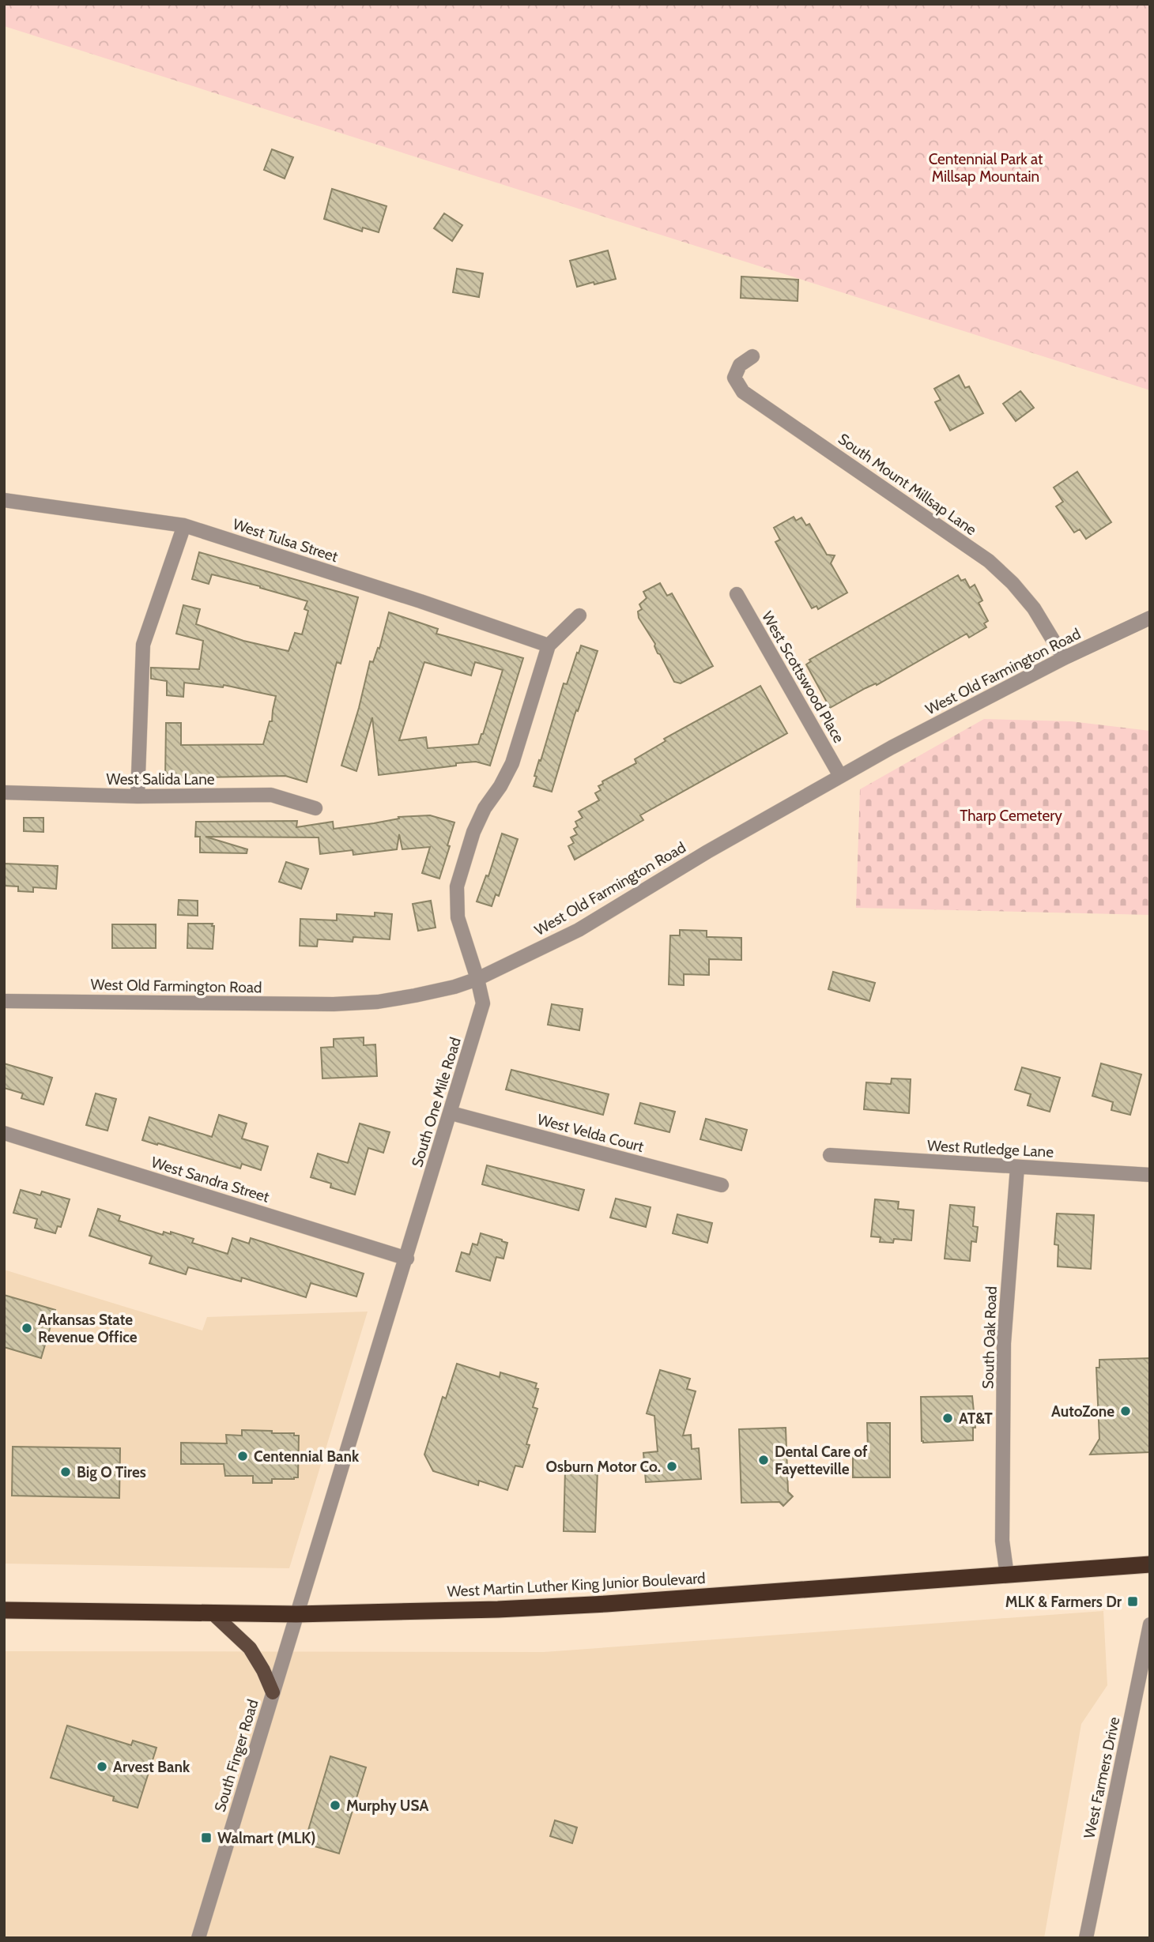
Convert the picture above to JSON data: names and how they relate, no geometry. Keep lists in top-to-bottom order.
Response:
{
  "streets": {
    "highway": ["West Martin Luther King Junior Boulevard"],
    "street": [
      "South Mount Millsap Lane",
      "West Tulsa Street",
      "West Old Farmington Road",
      "West Scottswood Place",
      "West Salida Lane",
      "South One Mile Road",
      "West Velda Court",
      "West Rutledge Lane",
      "West Sandra Street",
      "South Oak Road",
      "South Finger Road",
      "West Farmers Drive"
    ]
  },
  "crossings": [
    ["South Mount Millsap Lane", "West Old Farmington Road"],
    ["West Tulsa Street", "South One Mile Road"],
    ["West Old Farmington Road", "West Scottswood Place"],
    ["West Old Farmington Road", "South One Mile Road"],
    ["South One Mile Road", "West Velda Court"],
    ["South One Mile Road", "West Sandra Street"],
    ["South One Mile Road", "West Martin Luther King Junior Boulevard"],
    ["South One Mile Road", "South Finger Road"],
    ["West Rutledge Lane", "South Oak Road"],
    ["South Oak Road", "West Martin Luther King Junior Boulevard"],
    ["West Martin Luther King Junior Boulevard", "South Finger Road"]
  ],
  "parks": ["Centennial Park at Millsap Mountain", "Tharp Cemetery"],
  "places": {
    "other": [
      "Arkansas State Revenue Office",
      "AutoZone",
      "AT&T",
      "Centennial Bank",
      "Dental Care of Fayetteville",
      "Osburn Motor Co.",
      "Big O Tires",
      "Arvest Bank",
      "Murphy USA"
    ],
    "transit": ["MLK & Farmers Dr", "Walmart (MLK)"]
  }
}
